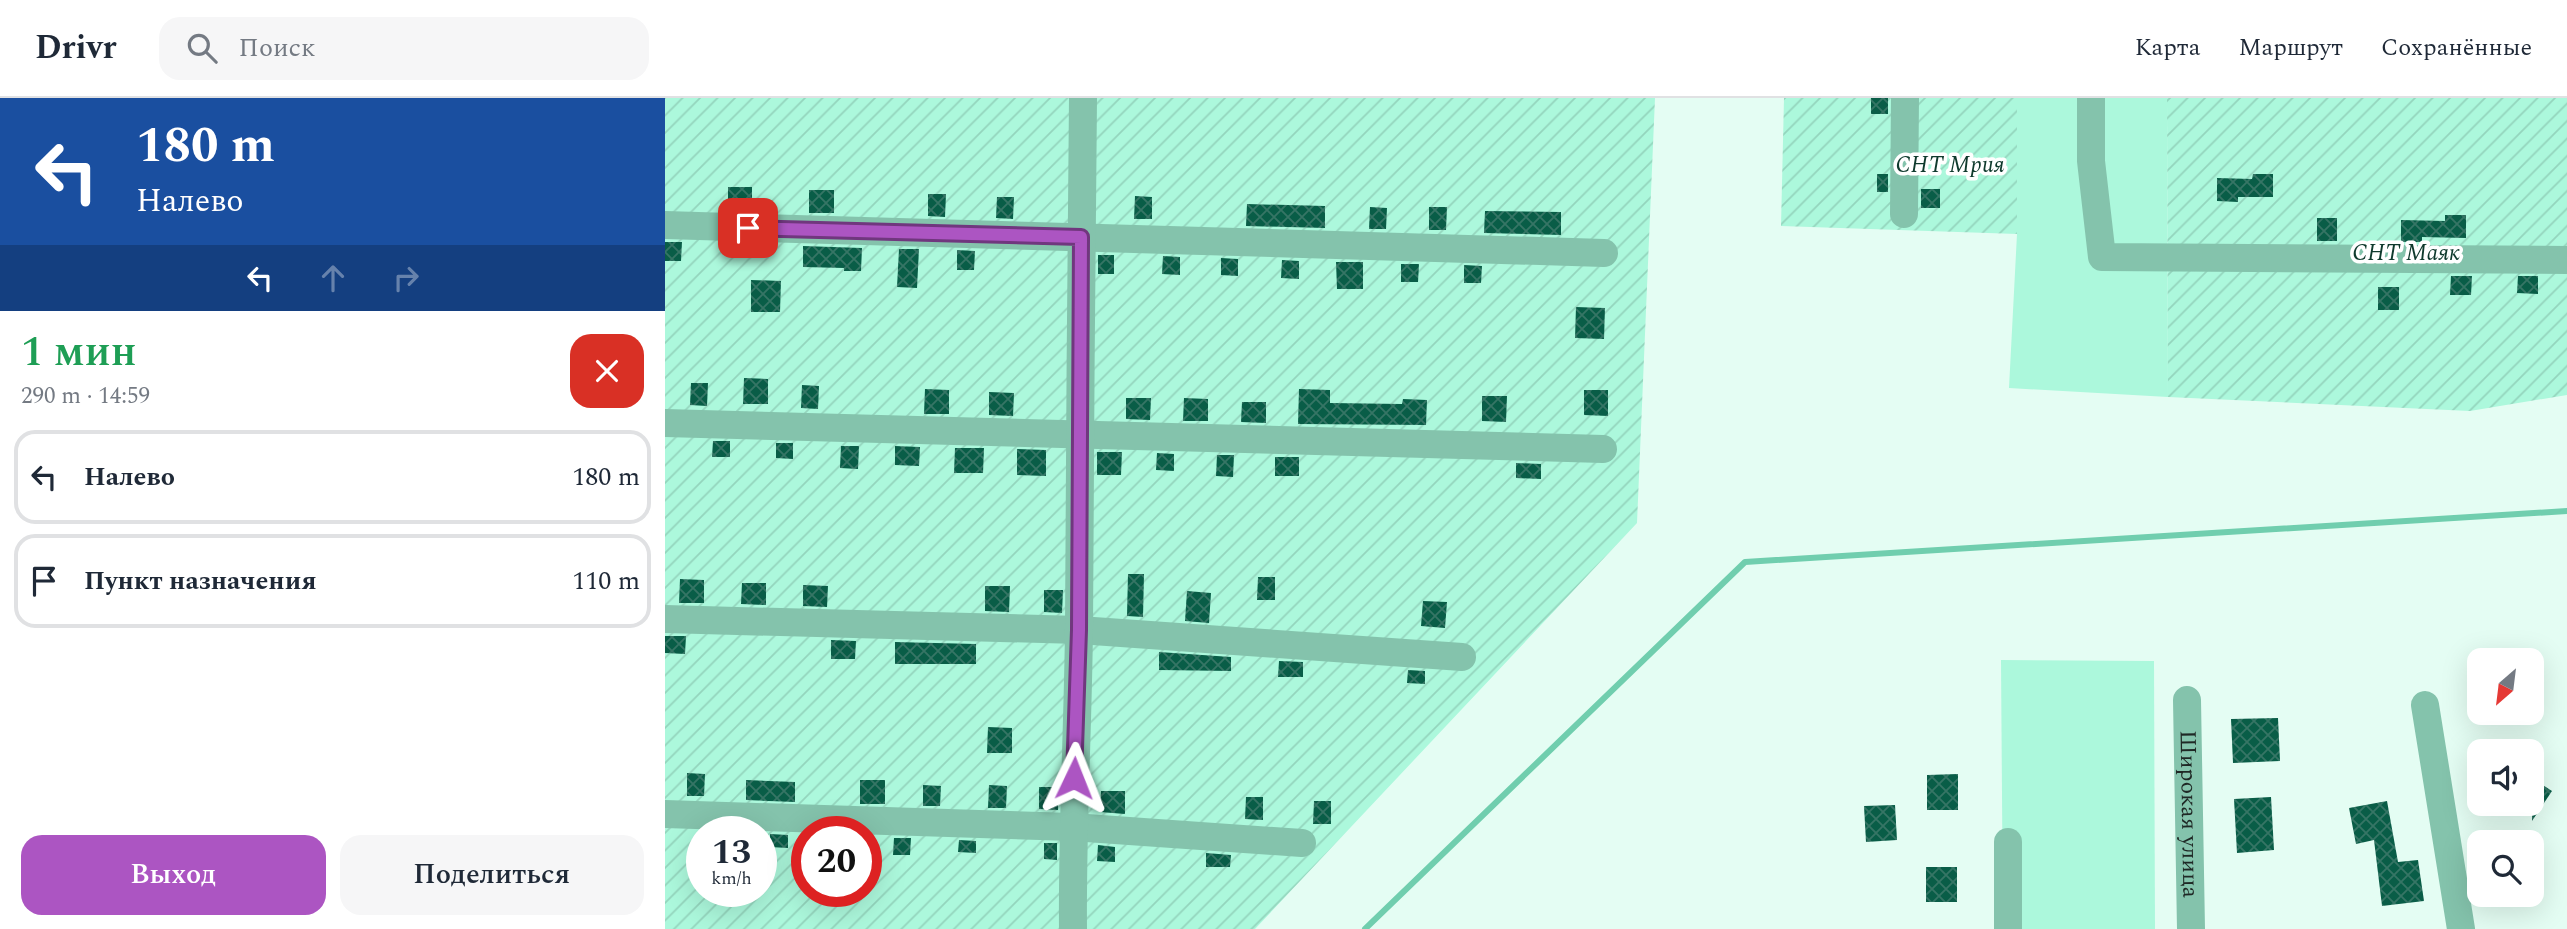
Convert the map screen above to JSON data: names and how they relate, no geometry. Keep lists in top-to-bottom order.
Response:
{
  "streets": {
    "street": ["Широкая улица"]
  },
  "parks": ["СНТ Мрия", "СНТ Маяк"],
  "north": "bottom left",
  "page": {
    "header": "Drivr",
    "search": "Поиск",
    "nav": ["Карта", "Маршрут", "Сохранённые"],
    "turn": ["180 m", "Налево"],
    "heading": ["1 мин", "290 m · 14:59"],
    "list": [
      {
        "name": "Налево",
        "value": "180 m"
      },
      {
        "name": "Пункт назначения",
        "value": "110 m"
      }
    ],
    "speed": "13 km/h",
    "limit": "20",
    "buttons": ["Выход", "Поделиться"]
  }
}
